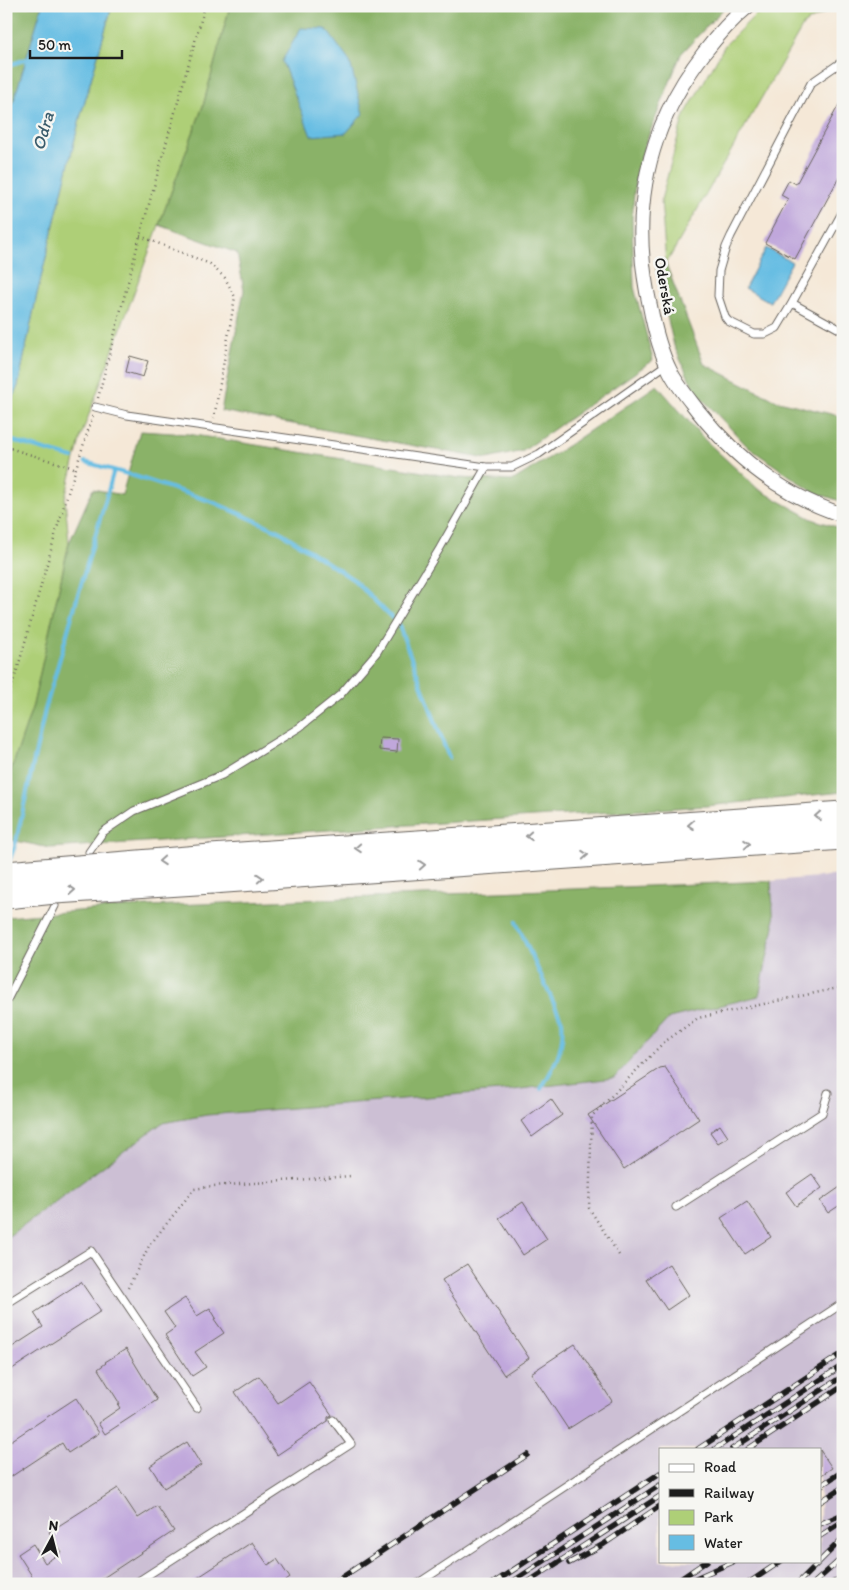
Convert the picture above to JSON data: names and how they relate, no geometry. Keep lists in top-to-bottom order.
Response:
{
  "streets": {
    "street": ["Oderská"]
  },
  "water": ["Odra"],
  "legend": [
    "Road",
    "Railway",
    "Park",
    "Water"
  ],
  "scale_bar": "50 m",
  "north": "top"
}
